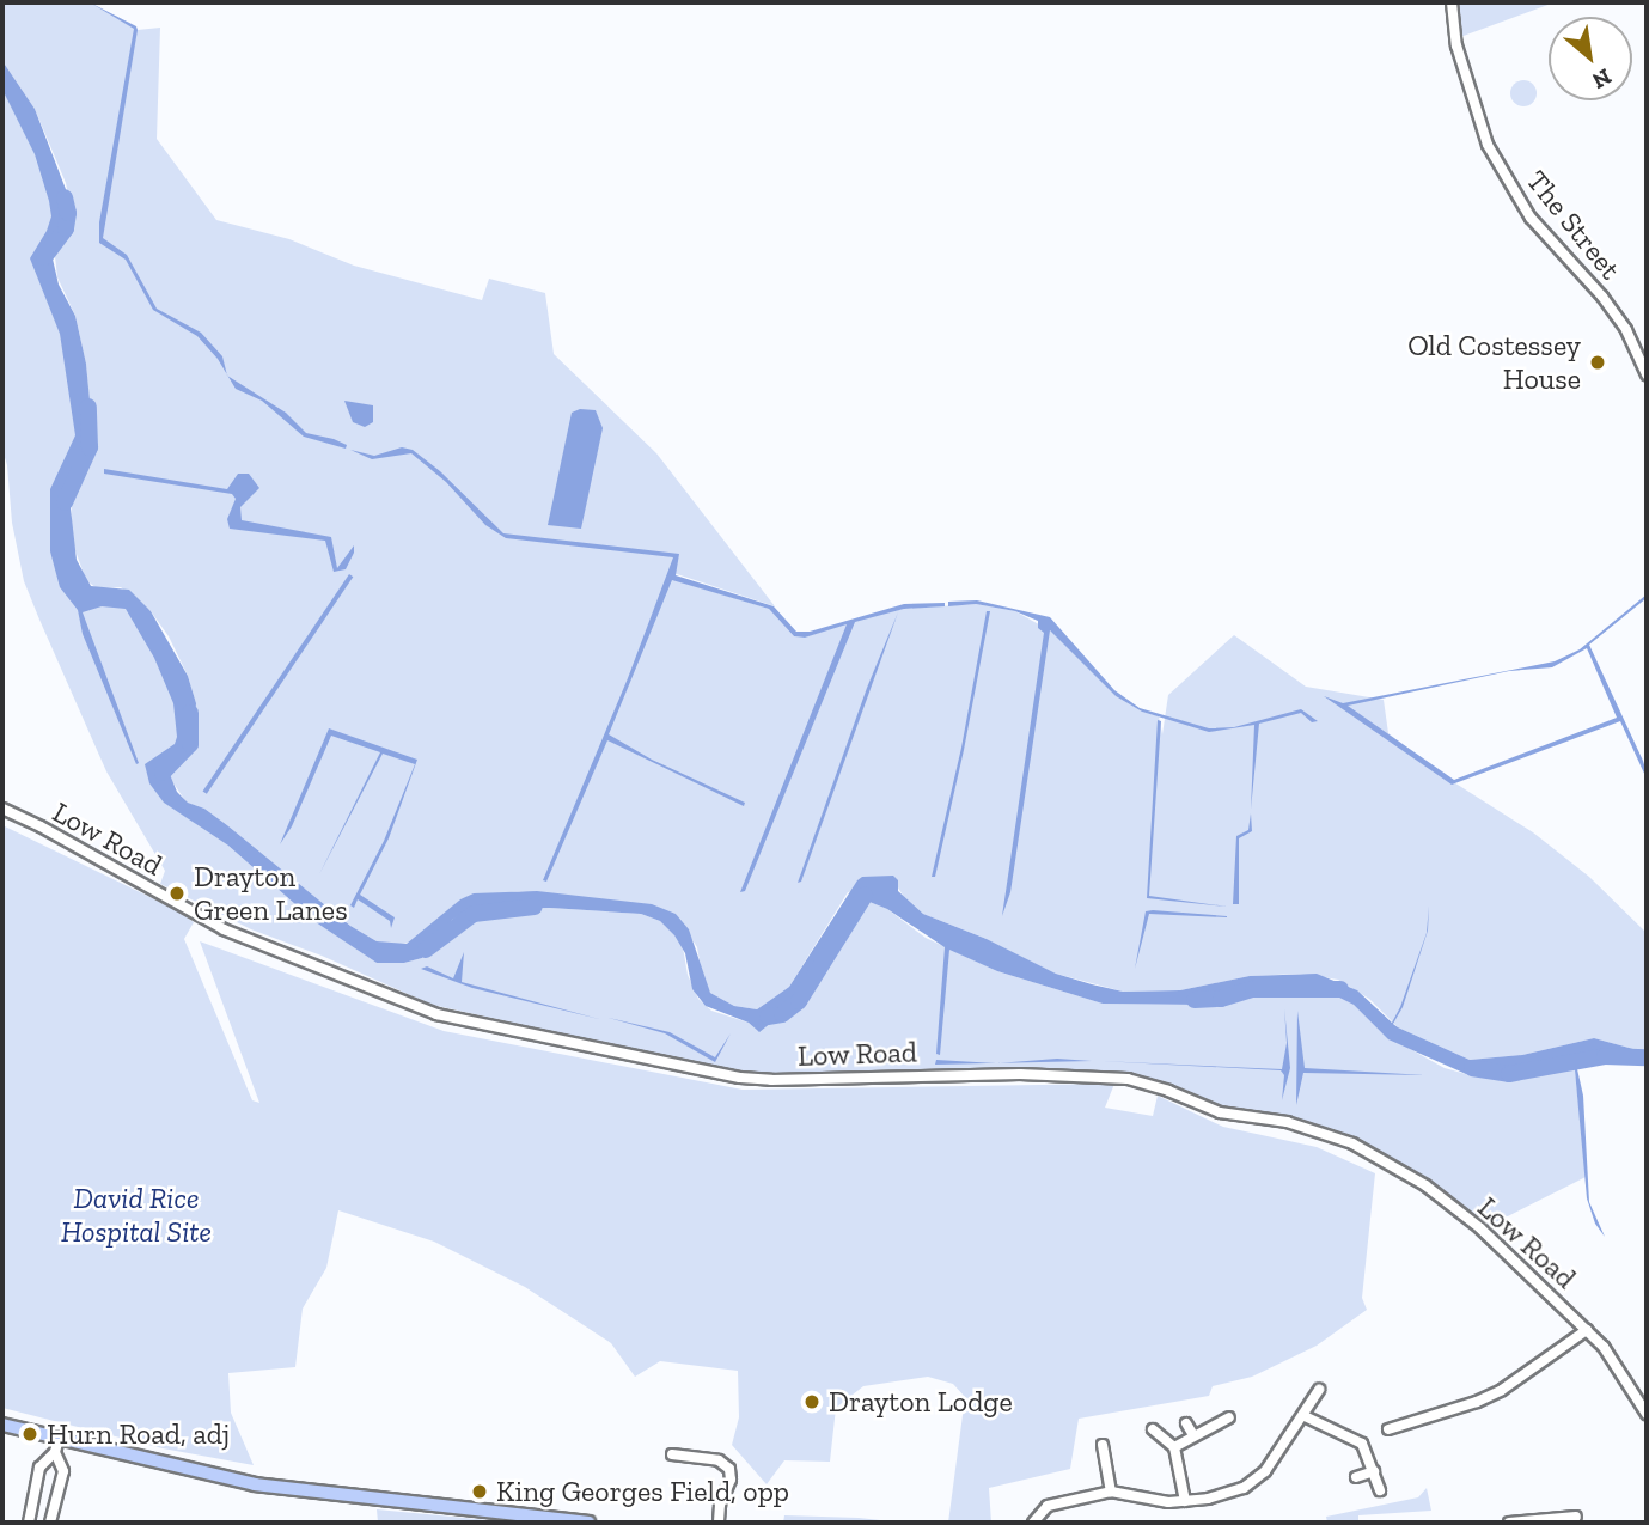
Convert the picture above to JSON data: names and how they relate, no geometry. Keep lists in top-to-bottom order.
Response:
{
  "streets": {
    "street": ["The Street", "Low Road"]
  },
  "parks": ["David Rice Hospital Site"],
  "places": [
    "Old Costessey House",
    "Drayton Green Lanes",
    "Drayton Lodge",
    "Hurn Road, adj",
    "King Georges Field, opp"
  ],
  "north": "bottom right"
}
